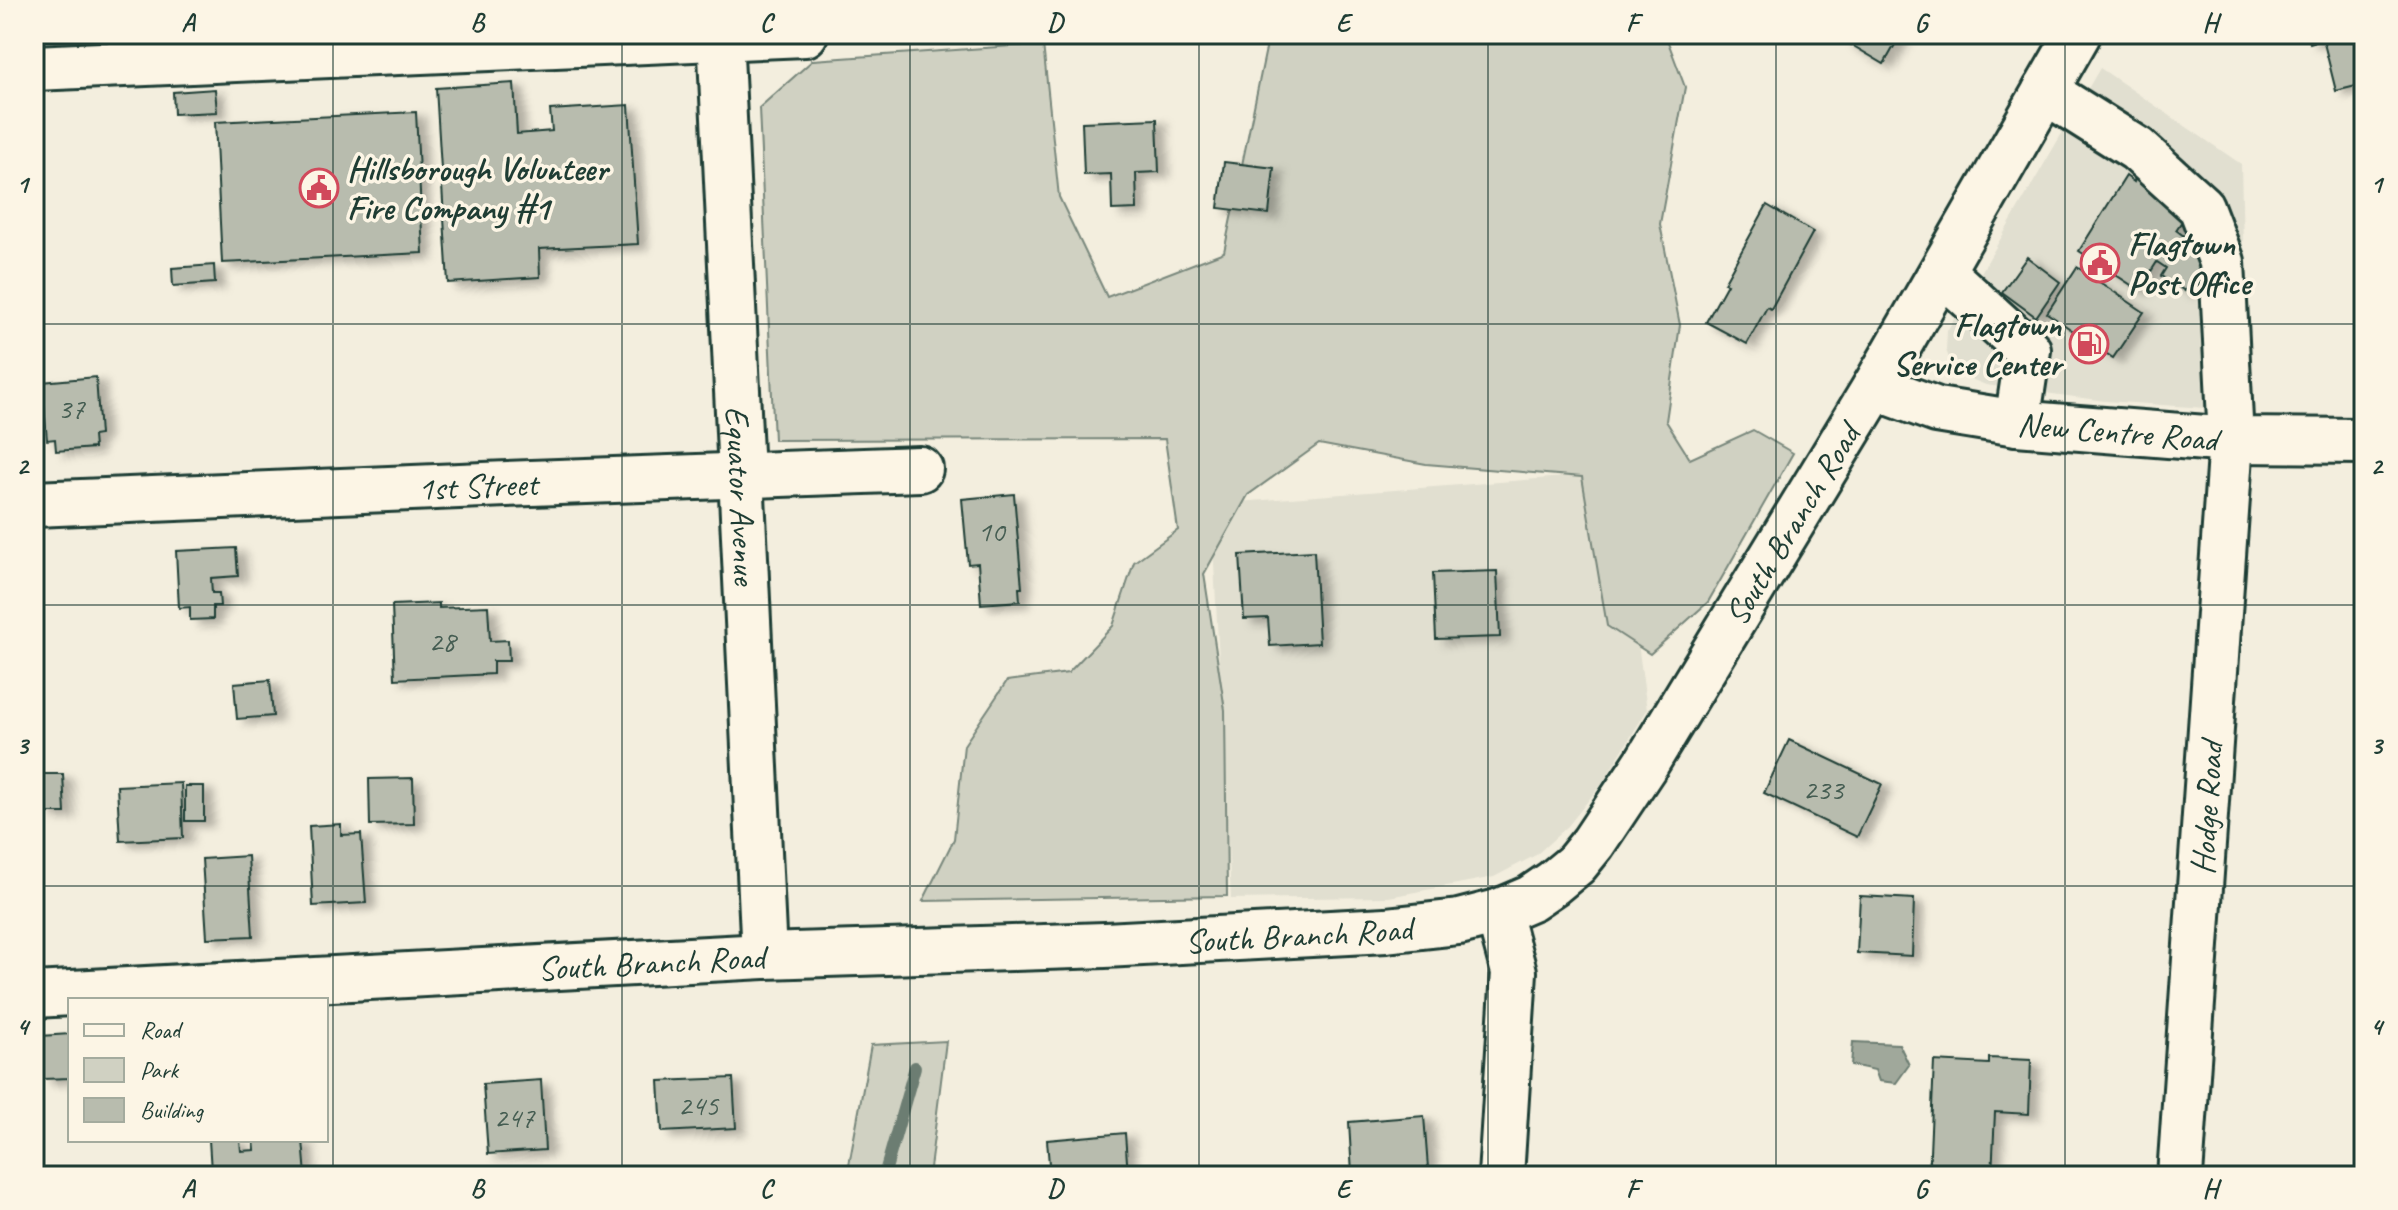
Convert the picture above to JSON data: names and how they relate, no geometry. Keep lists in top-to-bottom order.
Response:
{
  "streets": {
    "street": [
      "New Centre Road",
      "1st Street",
      "Equator Avenue",
      "South Branch Road",
      "Hodge Road"
    ]
  },
  "crossings": [
    ["New Centre Road", "South Branch Road"],
    ["New Centre Road", "Hodge Road"],
    ["1st Street", "Equator Avenue"],
    ["Equator Avenue", "South Branch Road"],
    ["South Branch Road", "Hodge Road"]
  ],
  "places": {
    "public building": ["Hillsborough Volunteer Fire Company #1", "Flagtown Post Office"],
    "fuel station": ["Flagtown Service Center"]
  },
  "house_numbers": [
    "37",
    "10",
    "28",
    "233",
    "245",
    "247"
  ],
  "legend": ["Road", "Park", "Building"],
  "grid": {
    "columns": [
      "A",
      "B",
      "C",
      "D",
      "E",
      "F",
      "G",
      "H"
    ],
    "rows": [
      "1",
      "2",
      "3",
      "4"
    ]
  }
}
